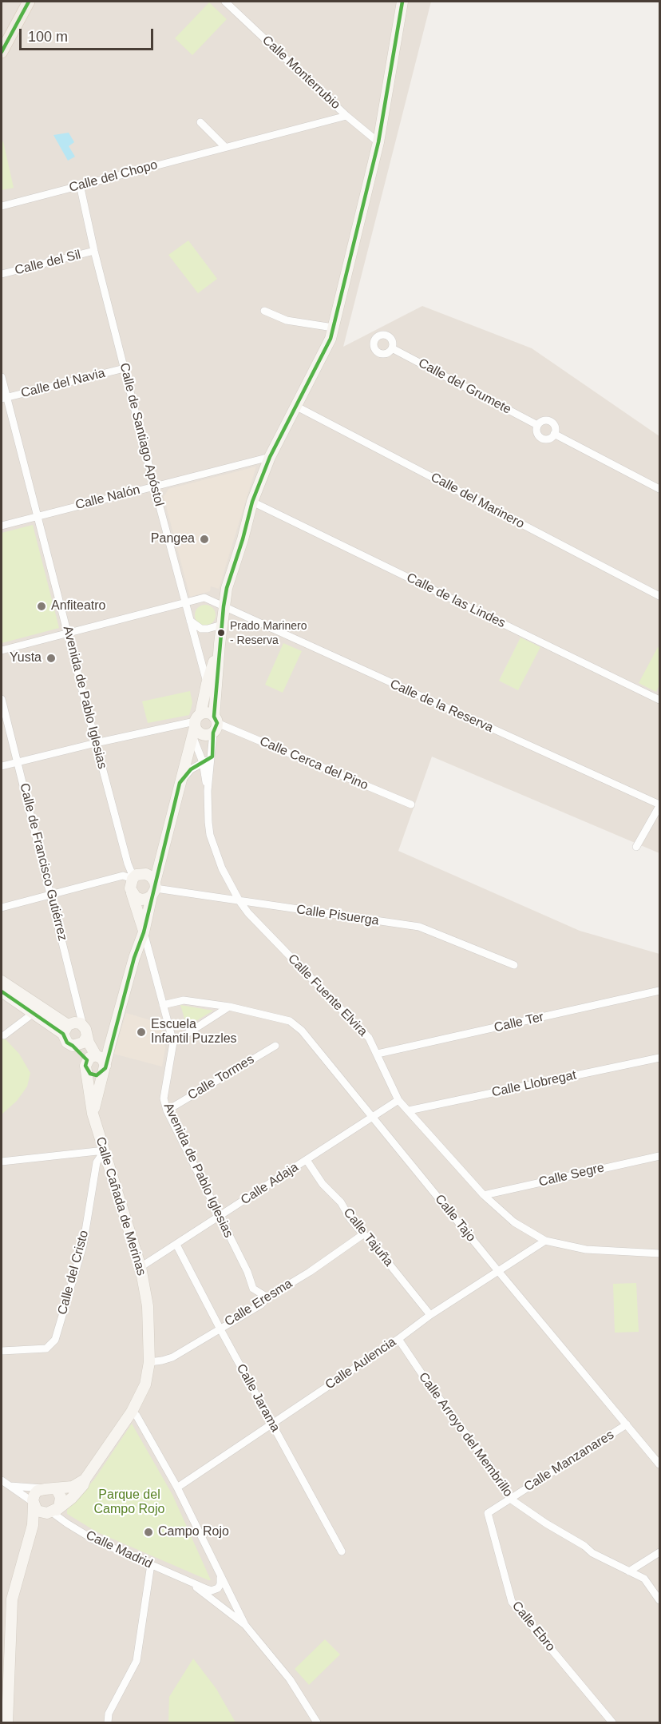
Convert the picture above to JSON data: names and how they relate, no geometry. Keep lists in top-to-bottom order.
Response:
{
  "streets": {
    "street": [
      "Calle Monterrubio",
      "Calle del Chopo",
      "Calle del Sil",
      "Calle del Navia",
      "Calle del Grumete",
      "Calle de Santiago Apóstol",
      "Calle Nalón",
      "Calle del Marinero",
      "Calle de las Lindes",
      "Avenida de Pablo Iglesias",
      "Calle de la Reserva",
      "Calle Cerca del Pino",
      "Calle de Francisco Gutiérrez",
      "Calle Pisuerga",
      "Calle Fuente Elvira",
      "Calle Ter",
      "Calle Tormes",
      "Calle Llobregat",
      "Calle Segre",
      "Calle Adaja",
      "Calle Cañada de Merinas",
      "Calle Tajo",
      "Calle Tajuña",
      "Calle del Cristo",
      "Calle Eresma",
      "Calle Aulencia",
      "Calle Jarama",
      "Calle Arroyo del Membrillo",
      "Calle Manzanares",
      "Calle Madrid",
      "Calle Ebro"
    ]
  },
  "crossings": [
    ["Calle Monterrubio", "Calle del Chopo"],
    ["Calle del Chopo", "Calle de Santiago Apóstol"],
    ["Calle del Sil", "Calle de Santiago Apóstol"],
    ["Calle del Navia", "Calle de Santiago Apóstol"],
    ["Calle del Navia", "Avenida de Pablo Iglesias"],
    ["Calle de Santiago Apóstol", "Calle Nalón"],
    ["Calle de Santiago Apóstol", "Calle de la Reserva"],
    ["Calle Nalón", "Avenida de Pablo Iglesias"],
    ["Avenida de Pablo Iglesias", "Calle Pisuerga"],
    ["Avenida de Pablo Iglesias", "Calle Tormes"],
    ["Avenida de Pablo Iglesias", "Calle Adaja"],
    ["Avenida de Pablo Iglesias", "Calle Tajo"],
    ["Avenida de Pablo Iglesias", "Calle Eresma"],
    ["Calle Cerca del Pino", "Calle Fuente Elvira"],
    ["Calle de Francisco Gutiérrez", "Calle Cañada de Merinas"],
    ["Calle Pisuerga", "Calle Fuente Elvira"],
    ["Calle Fuente Elvira", "Calle Ter"],
    ["Calle Fuente Elvira", "Calle Llobregat"],
    ["Calle Fuente Elvira", "Calle Segre"],
    ["Calle Fuente Elvira", "Calle Adaja"],
    ["Calle Fuente Elvira", "Calle Aulencia"],
    ["Calle Adaja", "Calle Cañada de Merinas"],
    ["Calle Adaja", "Calle Tajo"],
    ["Calle Adaja", "Calle Tajuña"],
    ["Calle Adaja", "Calle Jarama"],
    ["Calle Cañada de Merinas", "Calle del Cristo"],
    ["Calle Cañada de Merinas", "Calle Eresma"],
    ["Calle Cañada de Merinas", "Calle Madrid"],
    ["Calle Tajo", "Calle Aulencia"],
    ["Calle Tajo", "Calle Manzanares"],
    ["Calle Tajuña", "Calle Eresma"],
    ["Calle Tajuña", "Calle Aulencia"],
    ["Calle Eresma", "Calle Jarama"],
    ["Calle Aulencia", "Calle Jarama"],
    ["Calle Aulencia", "Calle Arroyo del Membrillo"],
    ["Calle Arroyo del Membrillo", "Calle Manzanares"],
    ["Calle Manzanares", "Calle Ebro"]
  ],
  "parks": ["Parque del Campo Rojo"],
  "places": [
    "Pangea",
    "Anfiteatro",
    "Prado Marinero - Reserva",
    "Yusta",
    "Escuela Infantil Puzzles",
    "Campo Rojo"
  ],
  "scale_bar": "100 m"
}
